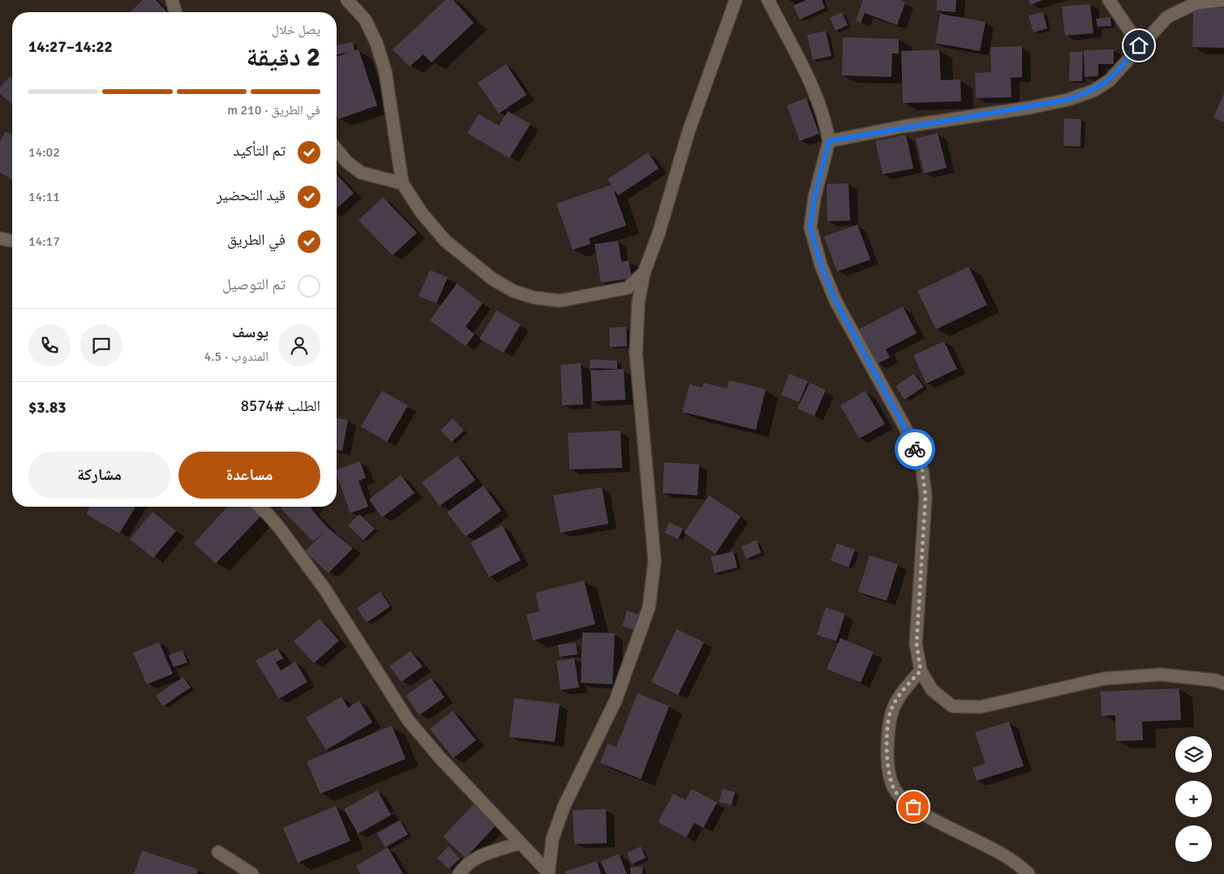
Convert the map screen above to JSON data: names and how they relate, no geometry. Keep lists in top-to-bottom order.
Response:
{
  "page": {
    "heading": ["2 دقيقة", "يصل خلال", "14:22–14:27"],
    "panel": [
      "يوسف",
      "المندوب · 4.5",
      "الطلب #8574",
      "$3.83"
    ],
    "bar": "في الطريق · 210 m",
    "list": [
      ["تم التأكيد", "14:02"],
      ["قيد التحضير", "14:11"],
      ["في الطريق", "14:17"],
      "تم التوصيل"
    ],
    "buttons": ["مساعدة", "مشاركة"],
    "map_buttons": ["+", "−"]
  }
}
